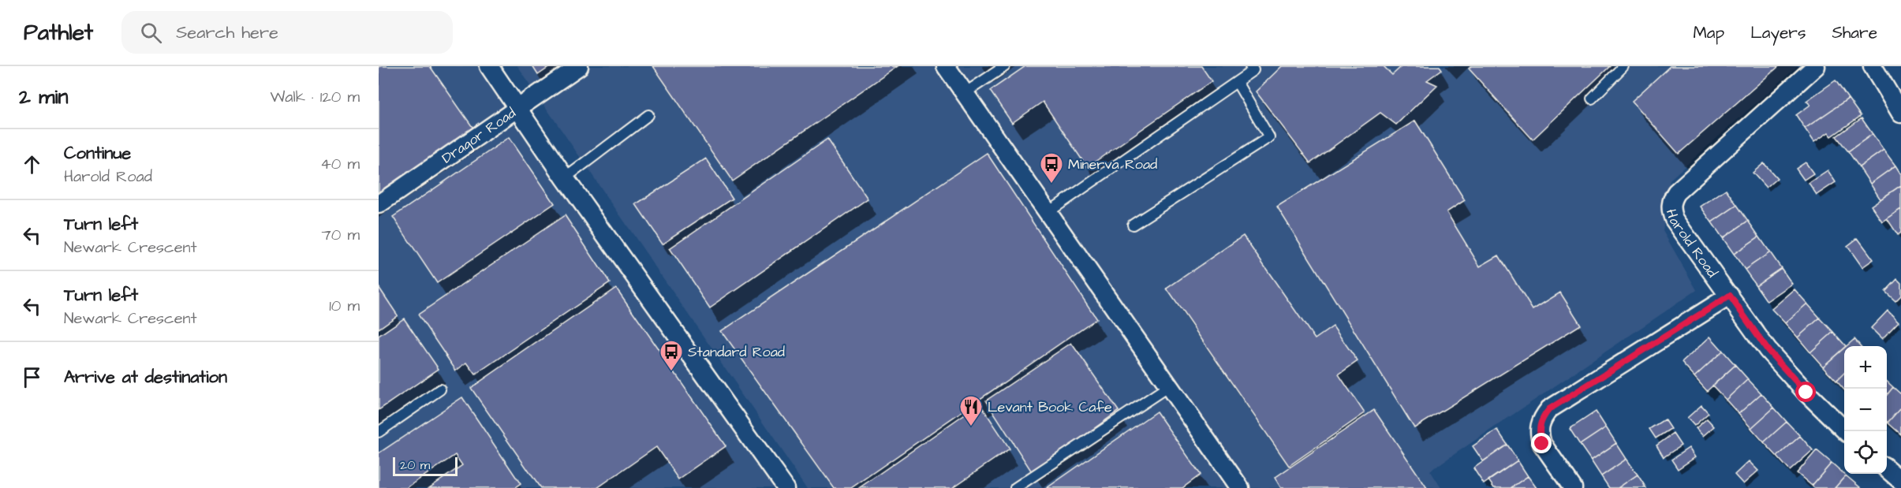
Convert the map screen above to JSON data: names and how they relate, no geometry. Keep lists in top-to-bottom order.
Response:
{
  "streets": {
    "street": ["Dragor Road", "Harold Road"]
  },
  "places": {
    "bus stop": ["Minerva Road", "Standard Road"],
    "restaurant": ["Levant Book Cafe"]
  },
  "scale_bar": "20 m",
  "page": {
    "header": "Pathlet",
    "search": "Search here",
    "nav": ["Map", "Layers", "Share"],
    "heading": ["2 min", "Walk · 120 m"],
    "list": [
      ["Continue", "Harold Road", "40 m"],
      ["Turn left", "Newark Crescent", "70 m"],
      ["Turn left", "Newark Crescent", "10 m"],
      "Arrive at destination"
    ],
    "map_buttons": ["+", "−"],
    "scale": "20 m"
  }
}
